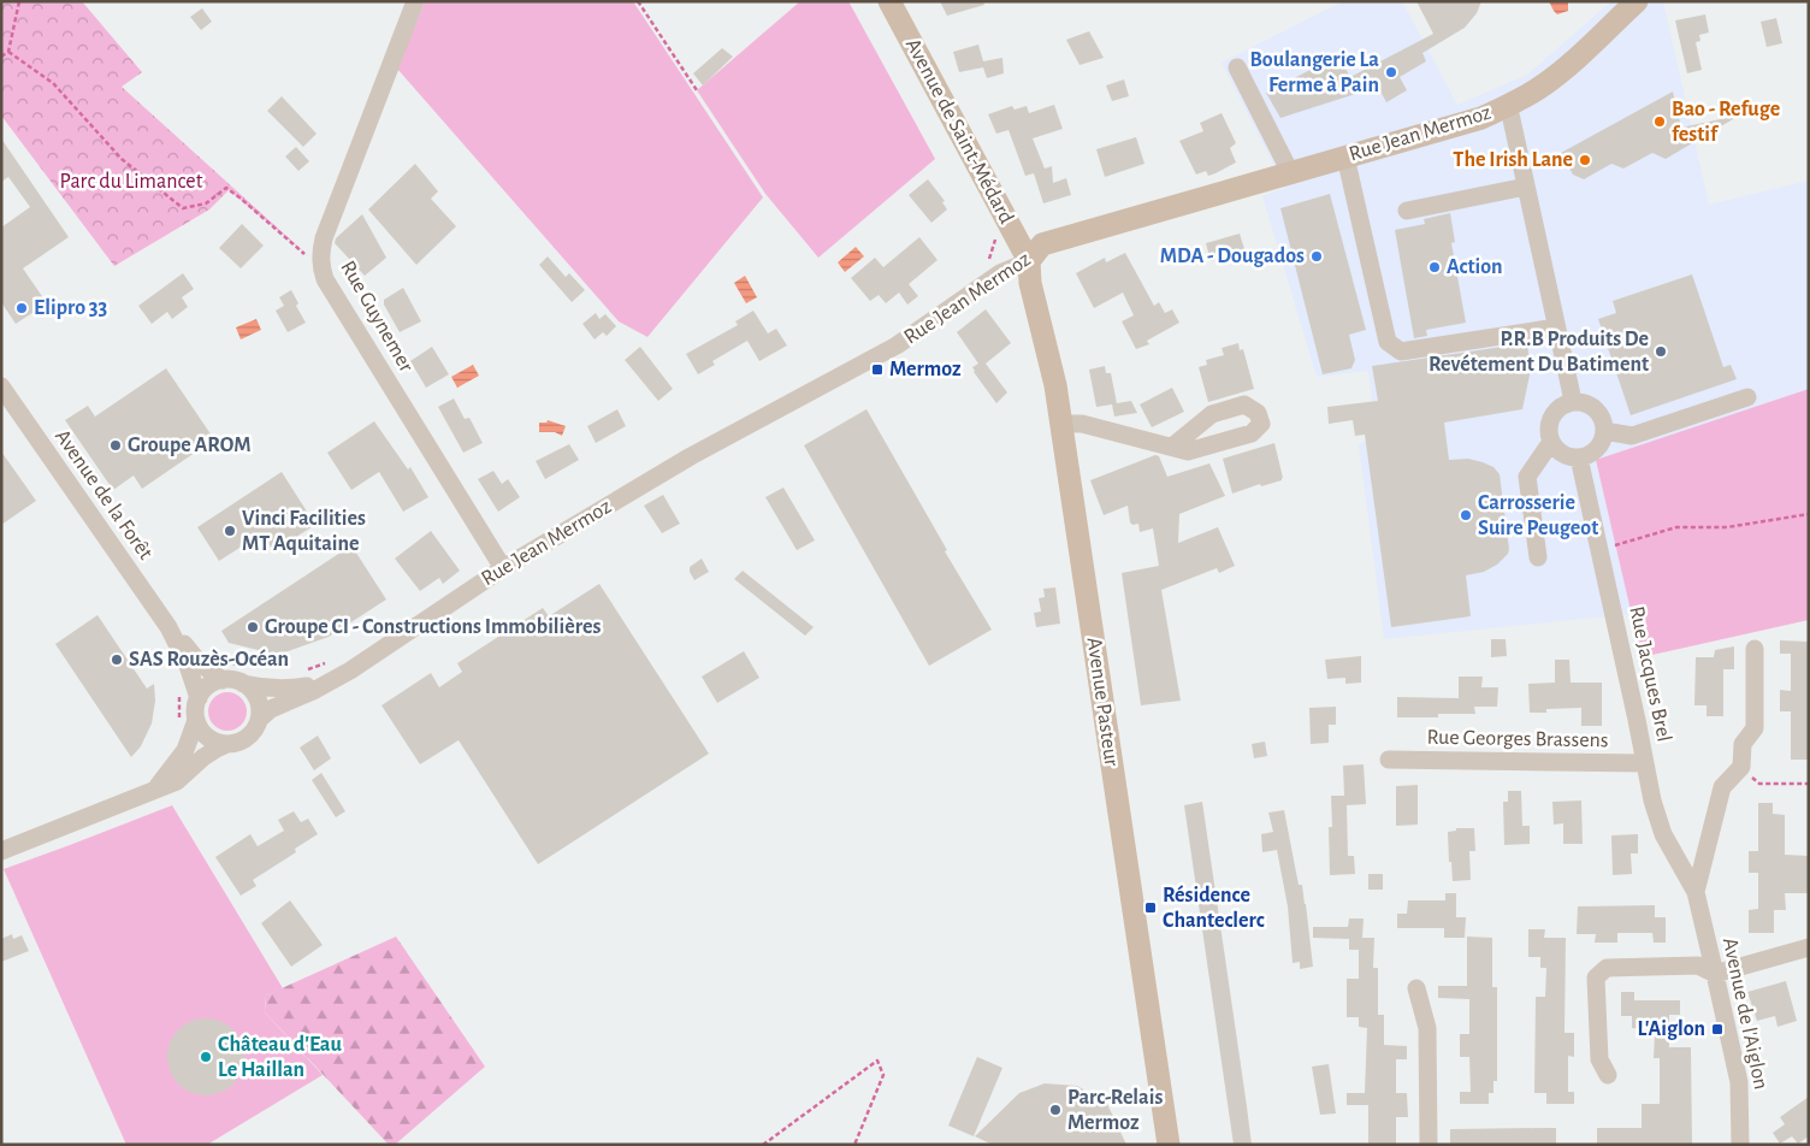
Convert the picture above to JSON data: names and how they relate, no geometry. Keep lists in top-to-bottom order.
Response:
{
  "streets": {
    "main road": ["Avenue de Saint-Médard", "Rue Jean Mermoz", "Avenue Pasteur"],
    "street": [
      "Rue Guynemer",
      "Avenue de la Forêt",
      "Rue Jacques Brel",
      "Rue Georges Brassens",
      "Avenue de l'Aiglon"
    ]
  },
  "crossings": [
    ["Avenue de Saint-Médard", "Rue Jean Mermoz"],
    ["Avenue de Saint-Médard", "Avenue Pasteur"],
    ["Rue Jean Mermoz", "Rue Guynemer"],
    ["Rue Jean Mermoz", "Avenue de la Forêt"],
    ["Rue Jean Mermoz", "Avenue Pasteur"],
    ["Rue Jacques Brel", "Rue Georges Brassens"],
    ["Rue Jacques Brel", "Avenue de l'Aiglon"]
  ],
  "parks": ["Parc du Limancet"],
  "places": {
    "other": [
      "Boulangerie La Ferme à Pain",
      "Bao - Refuge festif",
      "The Irish Lane",
      "MDA - Dougados",
      "Action",
      "Elipro 33",
      "P.R.B Produits De Revétement Du Batiment",
      "Groupe AROM",
      "Carrosserie Suire Peugeot",
      "Vinci Facilities MT Aquitaine",
      "Groupe CI - Constructions Immobilières",
      "SAS Rouzès-Océan",
      "Château d'Eau Le Haillan",
      "Parc-Relais Mermoz"
    ],
    "transit": ["Mermoz", "Résidence Chanteclerc", "L'Aiglon"]
  }
}
